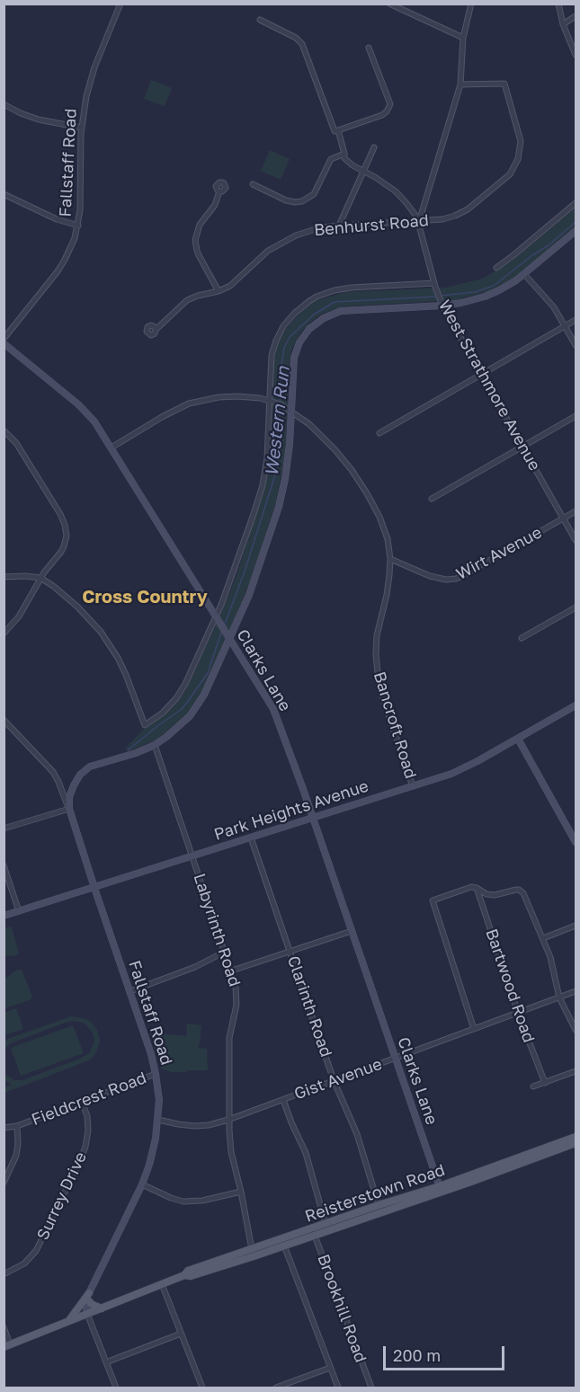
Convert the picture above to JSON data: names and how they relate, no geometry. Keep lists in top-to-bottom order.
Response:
{
  "streets": {
    "main road": [
      "Fallstaff Road",
      "Clarks Lane",
      "Park Heights Avenue",
      "Reisterstown Road"
    ],
    "street": [
      "Benhurst Road",
      "West Strathmore Avenue",
      "Wirt Avenue",
      "Bancroft Road",
      "Labyrinth Road",
      "Bartwood Road",
      "Clarinth Road",
      "Gist Avenue",
      "Fieldcrest Road",
      "Surrey Drive",
      "Brookhill Road"
    ]
  },
  "crossings": [
    ["Fallstaff Road", "Park Heights Avenue"],
    ["Fallstaff Road", "Gist Avenue"],
    ["Fallstaff Road", "Fieldcrest Road"],
    ["Fallstaff Road", "Reisterstown Road"],
    ["Benhurst Road", "West Strathmore Avenue"],
    ["West Strathmore Avenue", "Wirt Avenue"],
    ["Wirt Avenue", "Bancroft Road"],
    ["Clarks Lane", "Bancroft Road"],
    ["Clarks Lane", "Park Heights Avenue"],
    ["Clarks Lane", "Gist Avenue"],
    ["Clarks Lane", "Reisterstown Road"],
    ["Bancroft Road", "Park Heights Avenue"],
    ["Park Heights Avenue", "Labyrinth Road"],
    ["Park Heights Avenue", "Clarinth Road"],
    ["Labyrinth Road", "Gist Avenue"],
    ["Labyrinth Road", "Reisterstown Road"],
    ["Bartwood Road", "Gist Avenue"],
    ["Clarinth Road", "Gist Avenue"],
    ["Clarinth Road", "Reisterstown Road"],
    ["Fieldcrest Road", "Surrey Drive"],
    ["Reisterstown Road", "Brookhill Road"]
  ],
  "districts": ["Cross Country"],
  "water": ["Western Run"],
  "scale_bar": "200 m"
}
